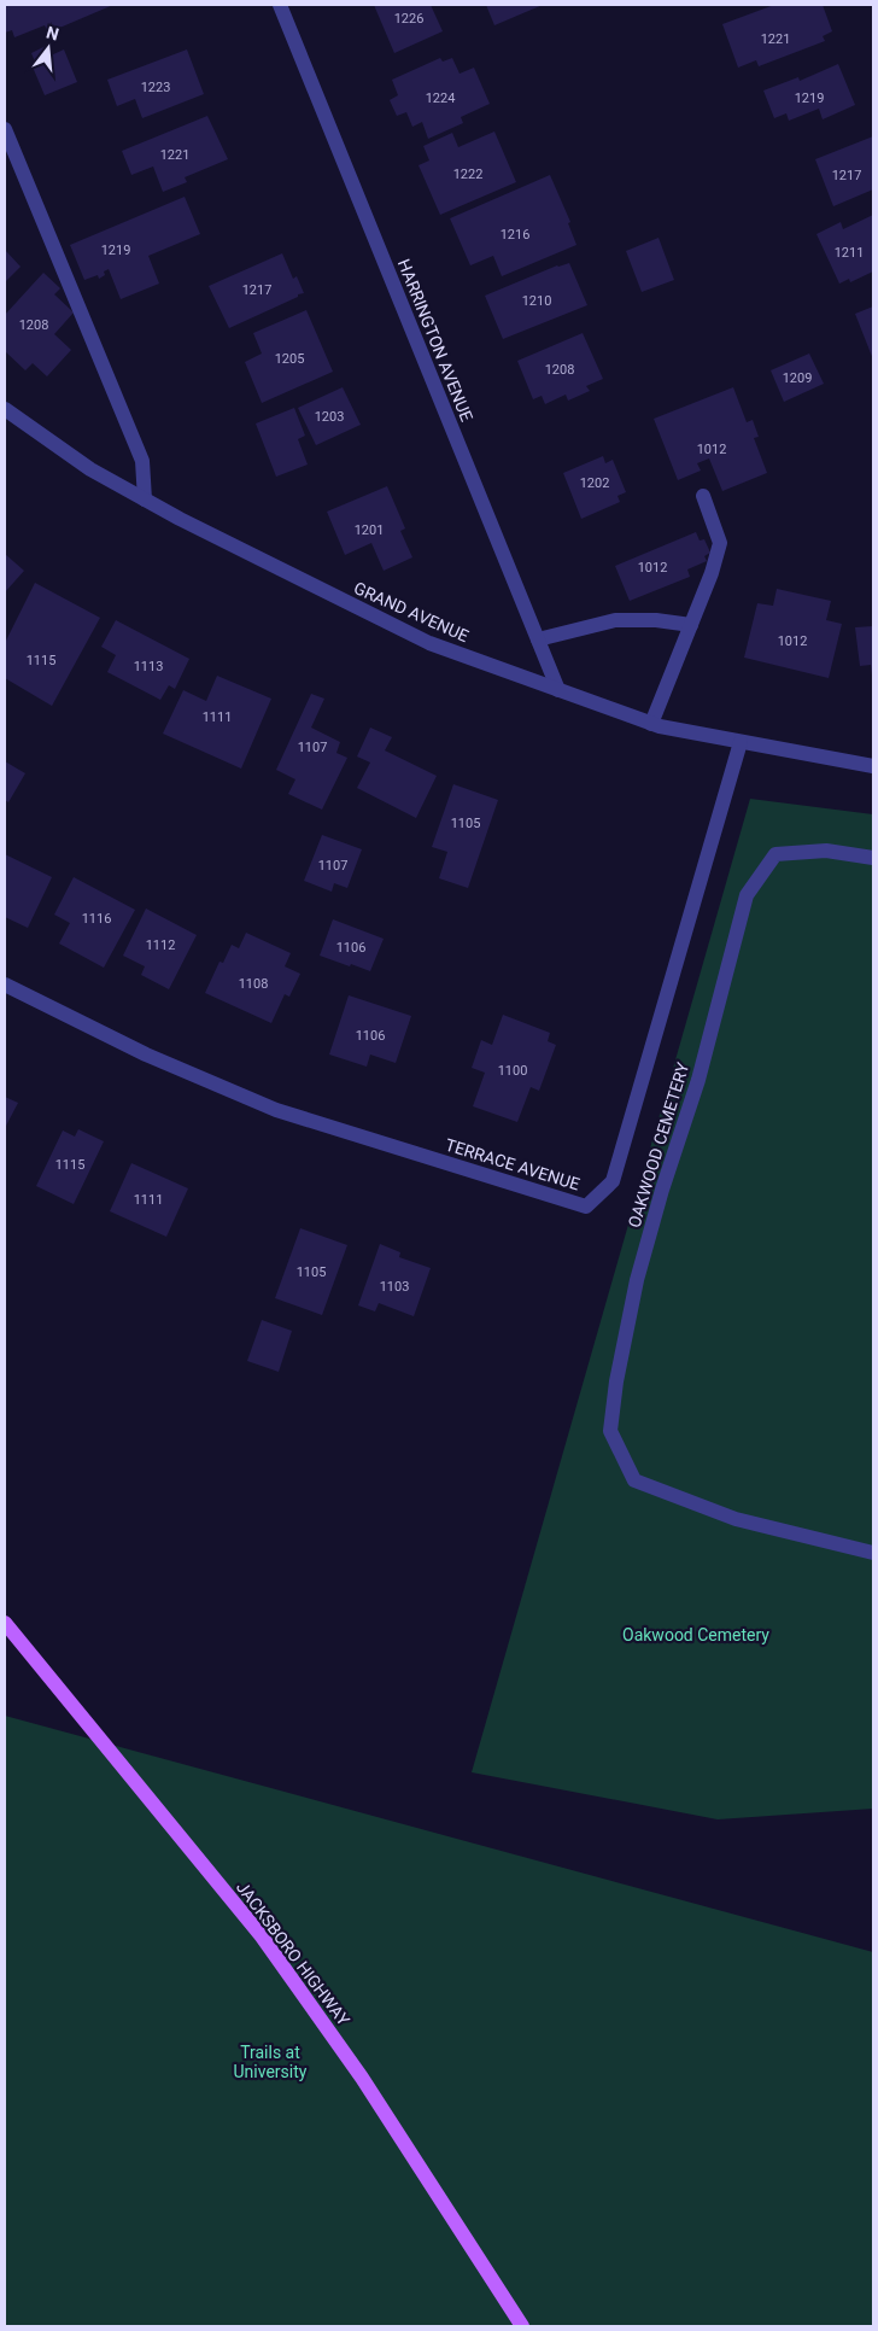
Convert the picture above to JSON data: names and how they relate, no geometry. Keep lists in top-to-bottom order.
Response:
{
  "streets": {
    "main road": ["JACKSBORO HIGHWAY"],
    "street": [
      "HARRINGTON AVENUE",
      "GRAND AVENUE",
      "OAKWOOD CEMETERY",
      "TERRACE AVENUE"
    ]
  },
  "crossings": [
    ["HARRINGTON AVENUE", "GRAND AVENUE"],
    ["GRAND AVENUE", "TERRACE AVENUE"]
  ],
  "parks": ["Oakwood Cemetery", "Trails at University"],
  "house_numbers": [
    "1226",
    "1221",
    "1223",
    "1224",
    "1219",
    "1221",
    "1222",
    "1217",
    "1216",
    "1219",
    "1211",
    "1217",
    "1210",
    "1208",
    "1205",
    "1208",
    "1209",
    "1203",
    "1012",
    "1202",
    "1201",
    "1012",
    "1012",
    "1115",
    "1113",
    "1111",
    "1107",
    "1105",
    "1107",
    "1116",
    "1112",
    "1106",
    "1108",
    "1106",
    "1100",
    "1115",
    "1111",
    "1105",
    "1103"
  ],
  "north": "top"
}
